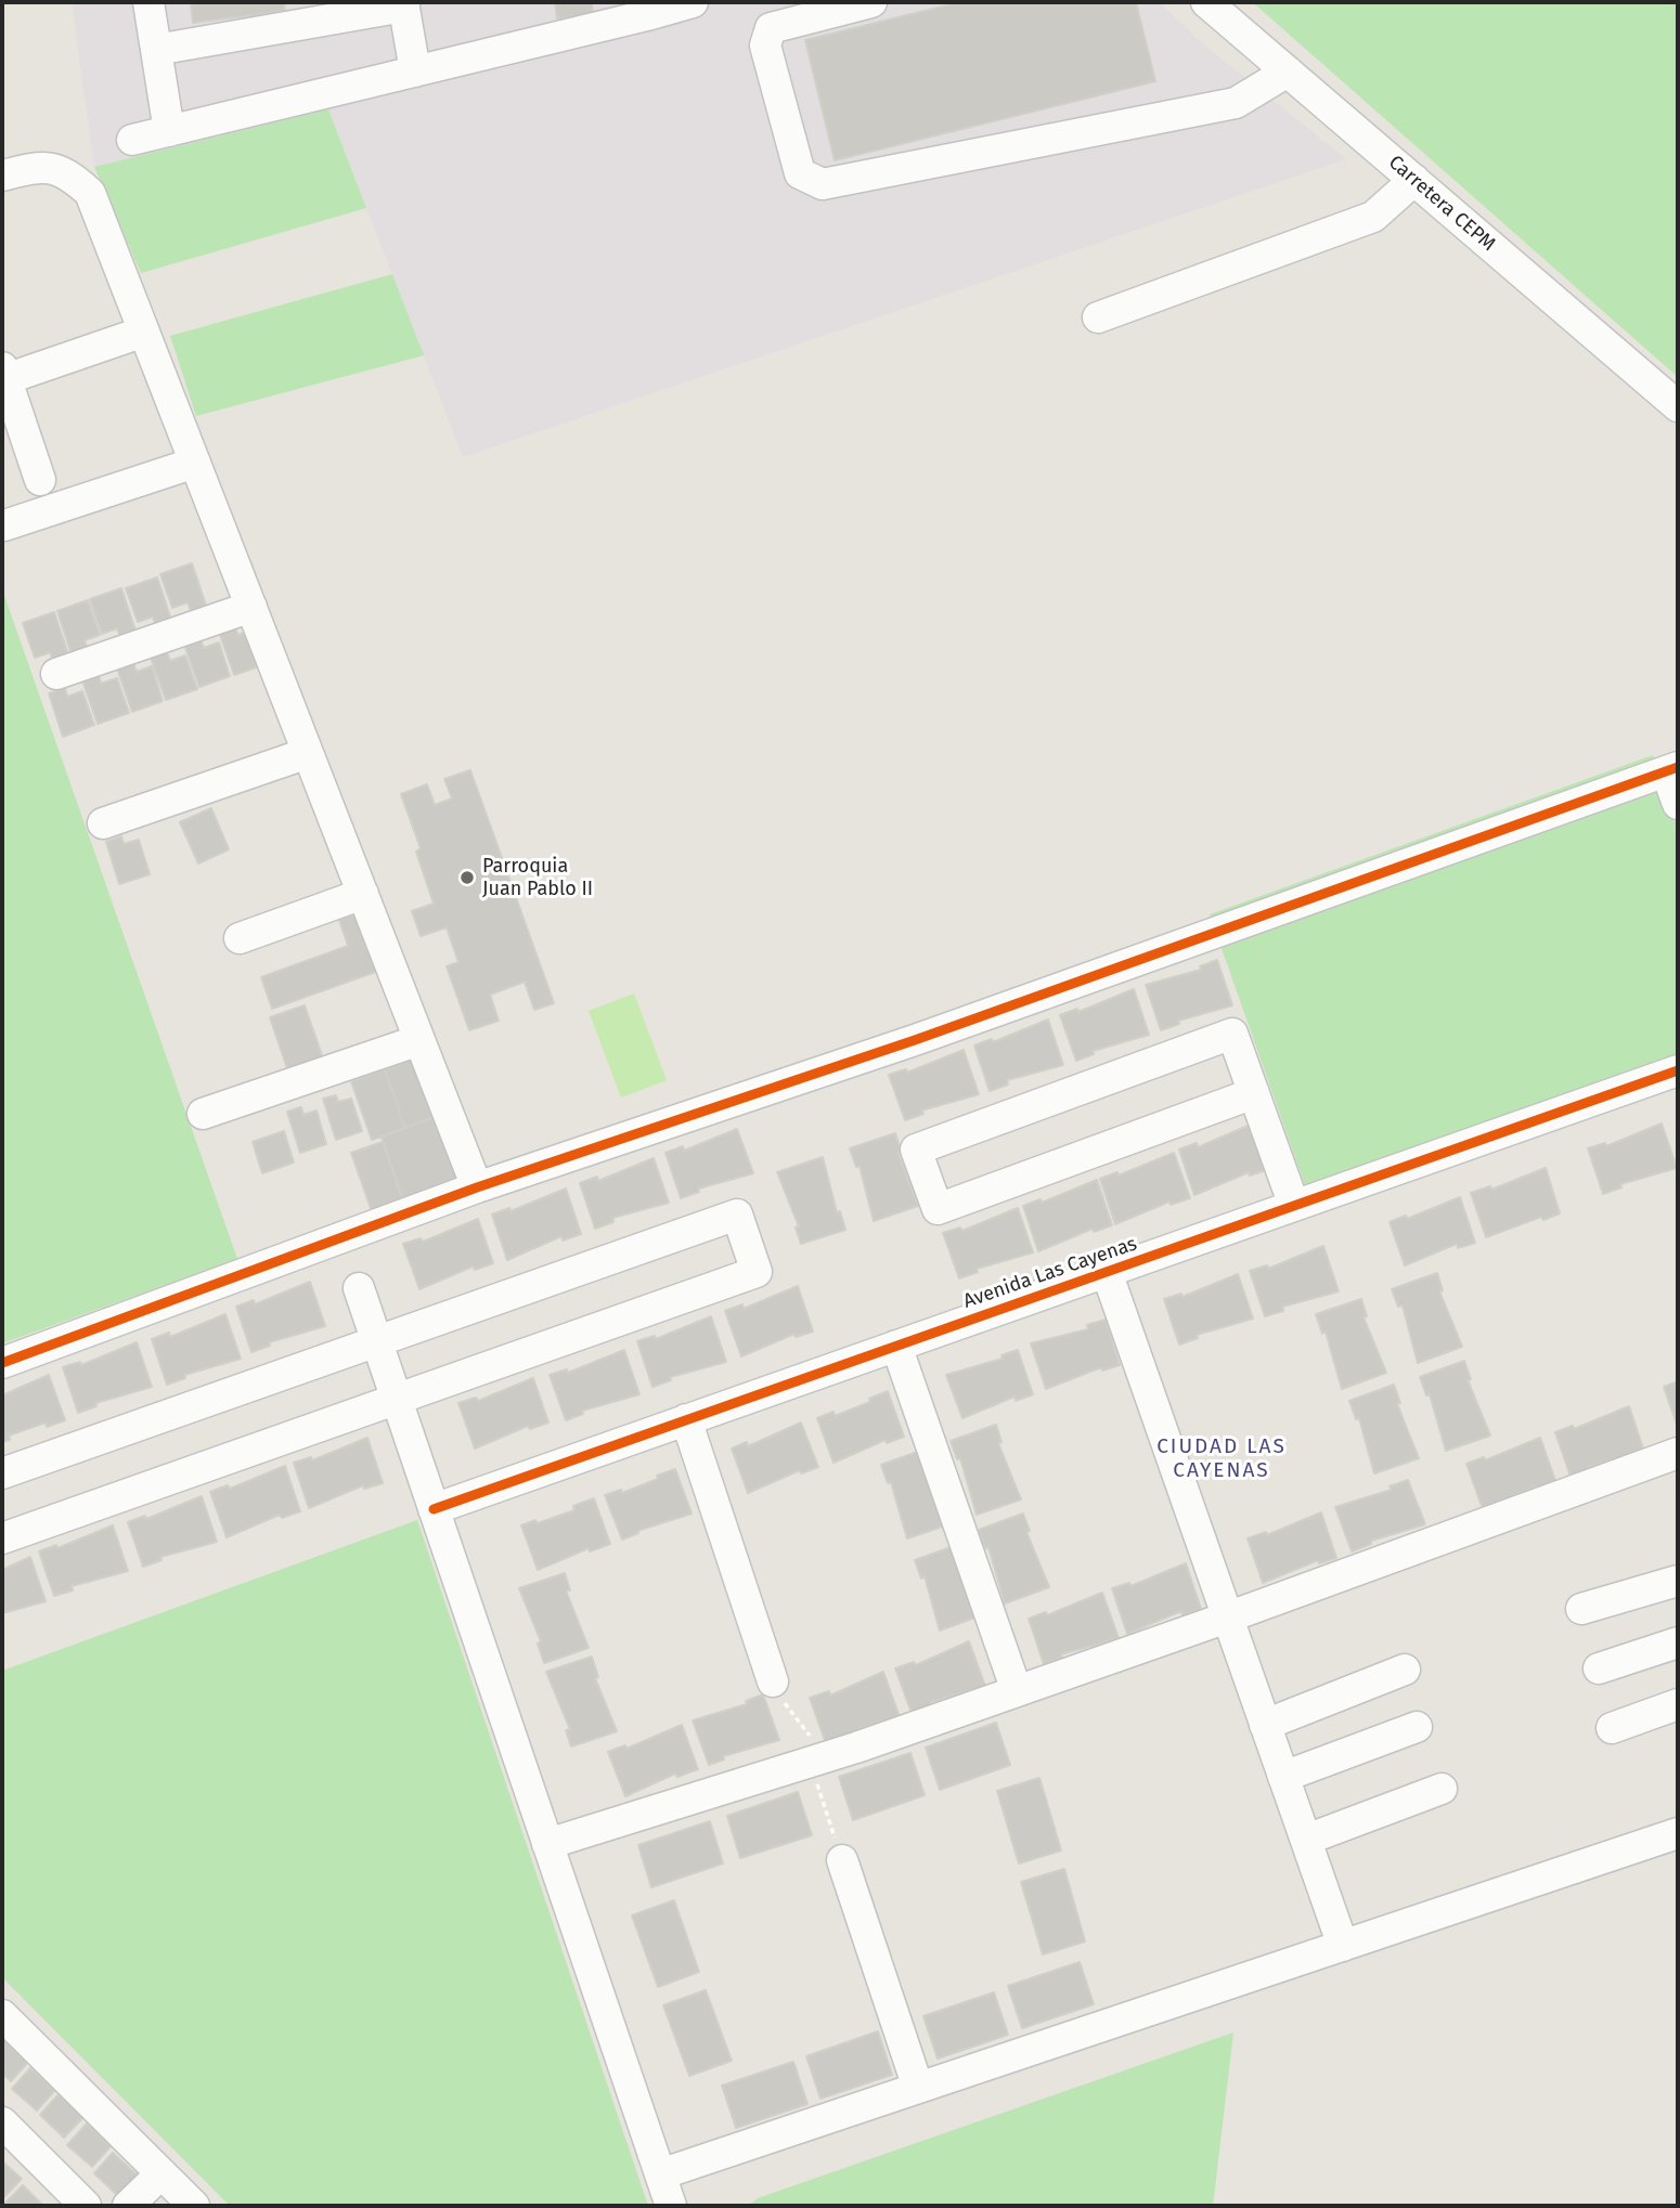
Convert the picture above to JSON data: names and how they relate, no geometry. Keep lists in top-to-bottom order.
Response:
{
  "streets": {
    "street": ["Carretera CEPM", "Avenida Las Cayenas"]
  },
  "districts": ["CIUDAD LAS CAYENAS"],
  "places": ["Parroquia Juan Pablo II"]
}
